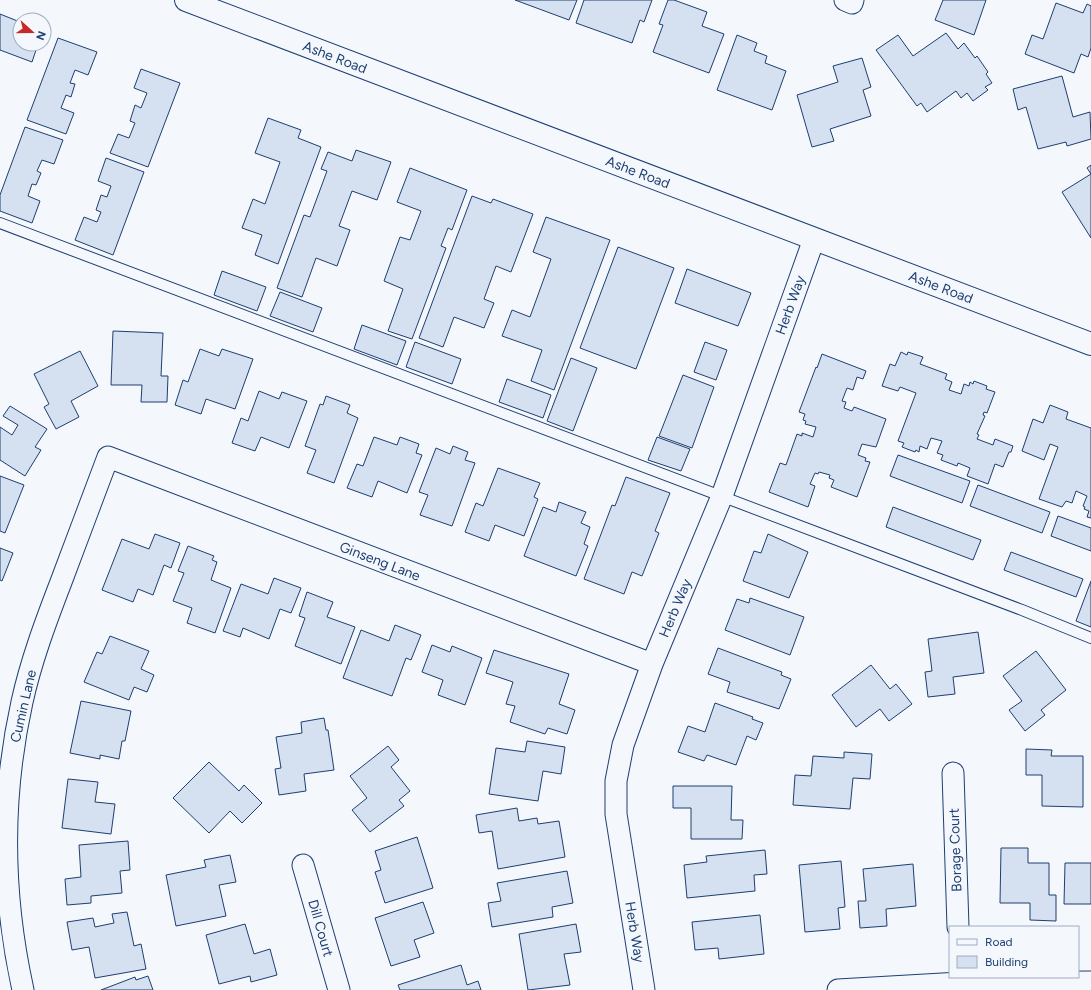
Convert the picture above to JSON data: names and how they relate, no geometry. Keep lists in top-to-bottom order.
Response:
{
  "streets": {
    "street": [
      "Ashe Road",
      "Herb Way",
      "Ginseng Lane",
      "Cumin Lane",
      "Borage Court",
      "Dill Court"
    ]
  },
  "crossings": [
    ["Ashe Road", "Herb Way"],
    ["Herb Way", "Ginseng Lane"],
    ["Ginseng Lane", "Cumin Lane"]
  ],
  "legend": ["Road", "Building"],
  "north": "right"
}
